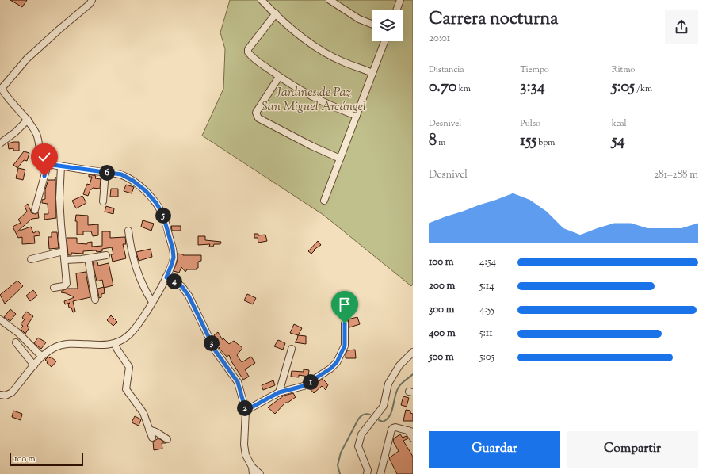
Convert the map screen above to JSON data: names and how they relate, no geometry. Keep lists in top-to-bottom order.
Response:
{
  "parks": ["Jardines de Paz San Miguel Arcángel"],
  "scale_bar": "100 m",
  "page": {
    "heading": ["Carrera nocturna", "20:01"],
    "stats": [
      ["Distancia", "0.70 km"],
      ["Tiempo", "3:34"],
      ["Ritmo", "5:05 /km"],
      ["Desnivel", "8 m"],
      ["Pulso", "155 bpm"],
      ["kcal", "54"]
    ],
    "chart": ["Desnivel", "281–288 m"],
    "pins": [
      "6",
      "5",
      "4",
      "3",
      "1",
      "2"
    ],
    "list": [
      {
        "name": "100 m",
        "note": "4:54"
      },
      {
        "name": "200 m",
        "note": "5:14"
      },
      {
        "name": "300 m",
        "note": "4:55"
      },
      {
        "name": "400 m",
        "note": "5:11"
      },
      {
        "name": "500 m",
        "note": "5:05"
      }
    ],
    "buttons": ["Guardar", "Compartir"],
    "scale": "100 m"
  }
}
